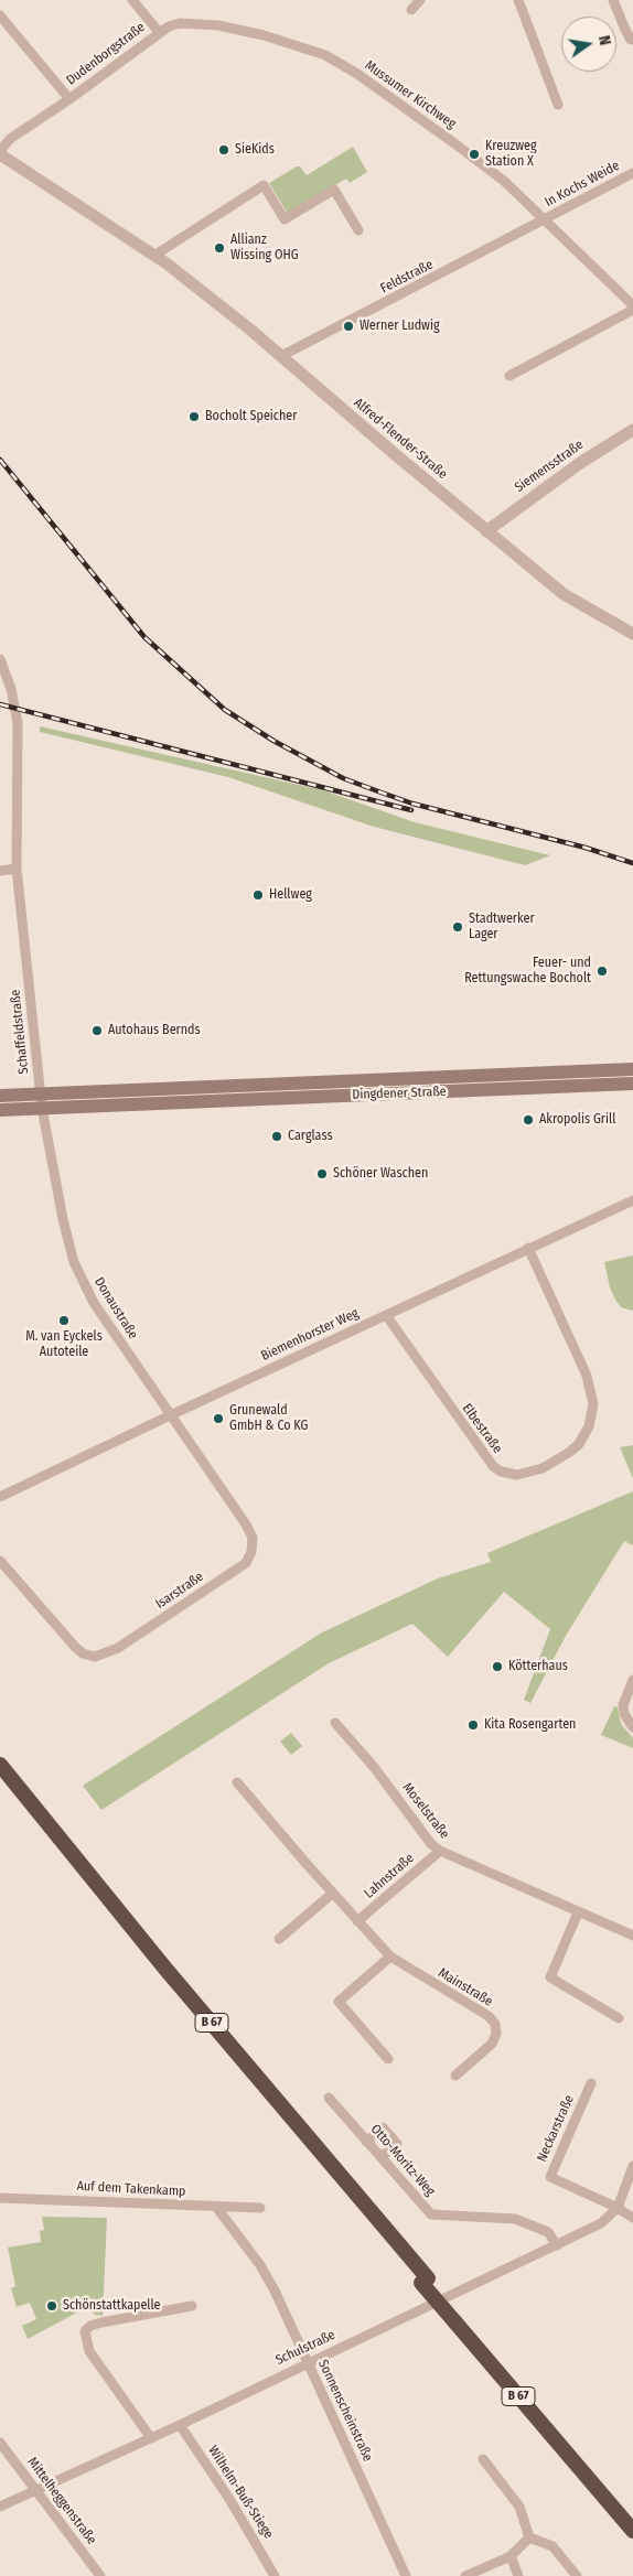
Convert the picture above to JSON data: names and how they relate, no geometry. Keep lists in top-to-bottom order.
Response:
{
  "streets": {
    "highway": ["B 67"],
    "main road": ["Dingdener Straße"],
    "street": [
      "Dudenborgstraße",
      "Mussumer Kirchweg",
      "In Kochs Weide",
      "Feldstraße",
      "Alfred-Flender-Straße",
      "Siemensstraße",
      "Schaffeldstraße",
      "Donaustraße",
      "Biemenhorster Weg",
      "Elbestraße",
      "Isarstraße",
      "Moselstraße",
      "Lahnstraße",
      "Mainstraße",
      "Neckarstraße",
      "Otto-Moritz-Weg",
      "Auf dem Takenkamp",
      "Schulstraße",
      "Sonnenscheinstraße",
      "Wilhelm-Buß-Stiege",
      "Mittelheggenstraße"
    ]
  },
  "crossings": [
    ["Dudenborgstraße", "Mussumer Kirchweg"],
    ["Dudenborgstraße", "Alfred-Flender-Straße"],
    ["Mussumer Kirchweg", "In Kochs Weide"],
    ["Mussumer Kirchweg", "Feldstraße"],
    ["In Kochs Weide", "Feldstraße"],
    ["Feldstraße", "Alfred-Flender-Straße"],
    ["Alfred-Flender-Straße", "Siemensstraße"],
    ["Schaffeldstraße", "Dingdener Straße"],
    ["Schaffeldstraße", "Donaustraße"],
    ["Dingdener Straße", "Donaustraße"],
    ["Donaustraße", "Biemenhorster Weg"],
    ["Donaustraße", "Isarstraße"],
    ["Biemenhorster Weg", "Elbestraße"],
    ["Biemenhorster Weg", "Isarstraße"],
    ["Moselstraße", "Lahnstraße"],
    ["Lahnstraße", "Mainstraße"],
    ["Neckarstraße", "Schulstraße"],
    ["Otto-Moritz-Weg", "Schulstraße"],
    ["Auf dem Takenkamp", "Sonnenscheinstraße"],
    ["Schulstraße", "Sonnenscheinstraße"],
    ["Schulstraße", "Wilhelm-Buß-Stiege"],
    ["Schulstraße", "Mittelheggenstraße"]
  ],
  "places": [
    "SieKids",
    "Kreuzweg Station X",
    "Allianz Wissing OHG",
    "Werner Ludwig",
    "Bocholt Speicher",
    "Hellweg",
    "Stadtwerker Lager",
    "Feuer- und Rettungswache Bocholt",
    "Autohaus Bernds",
    "Akropolis Grill",
    "Carglass",
    "Schöner Waschen",
    "M. van Eyckels Autoteile",
    "Grunewald GmbH & Co KG",
    "Kötterhaus",
    "Kita Rosengarten",
    "Schönstattkapelle"
  ],
  "north": "right"
}
